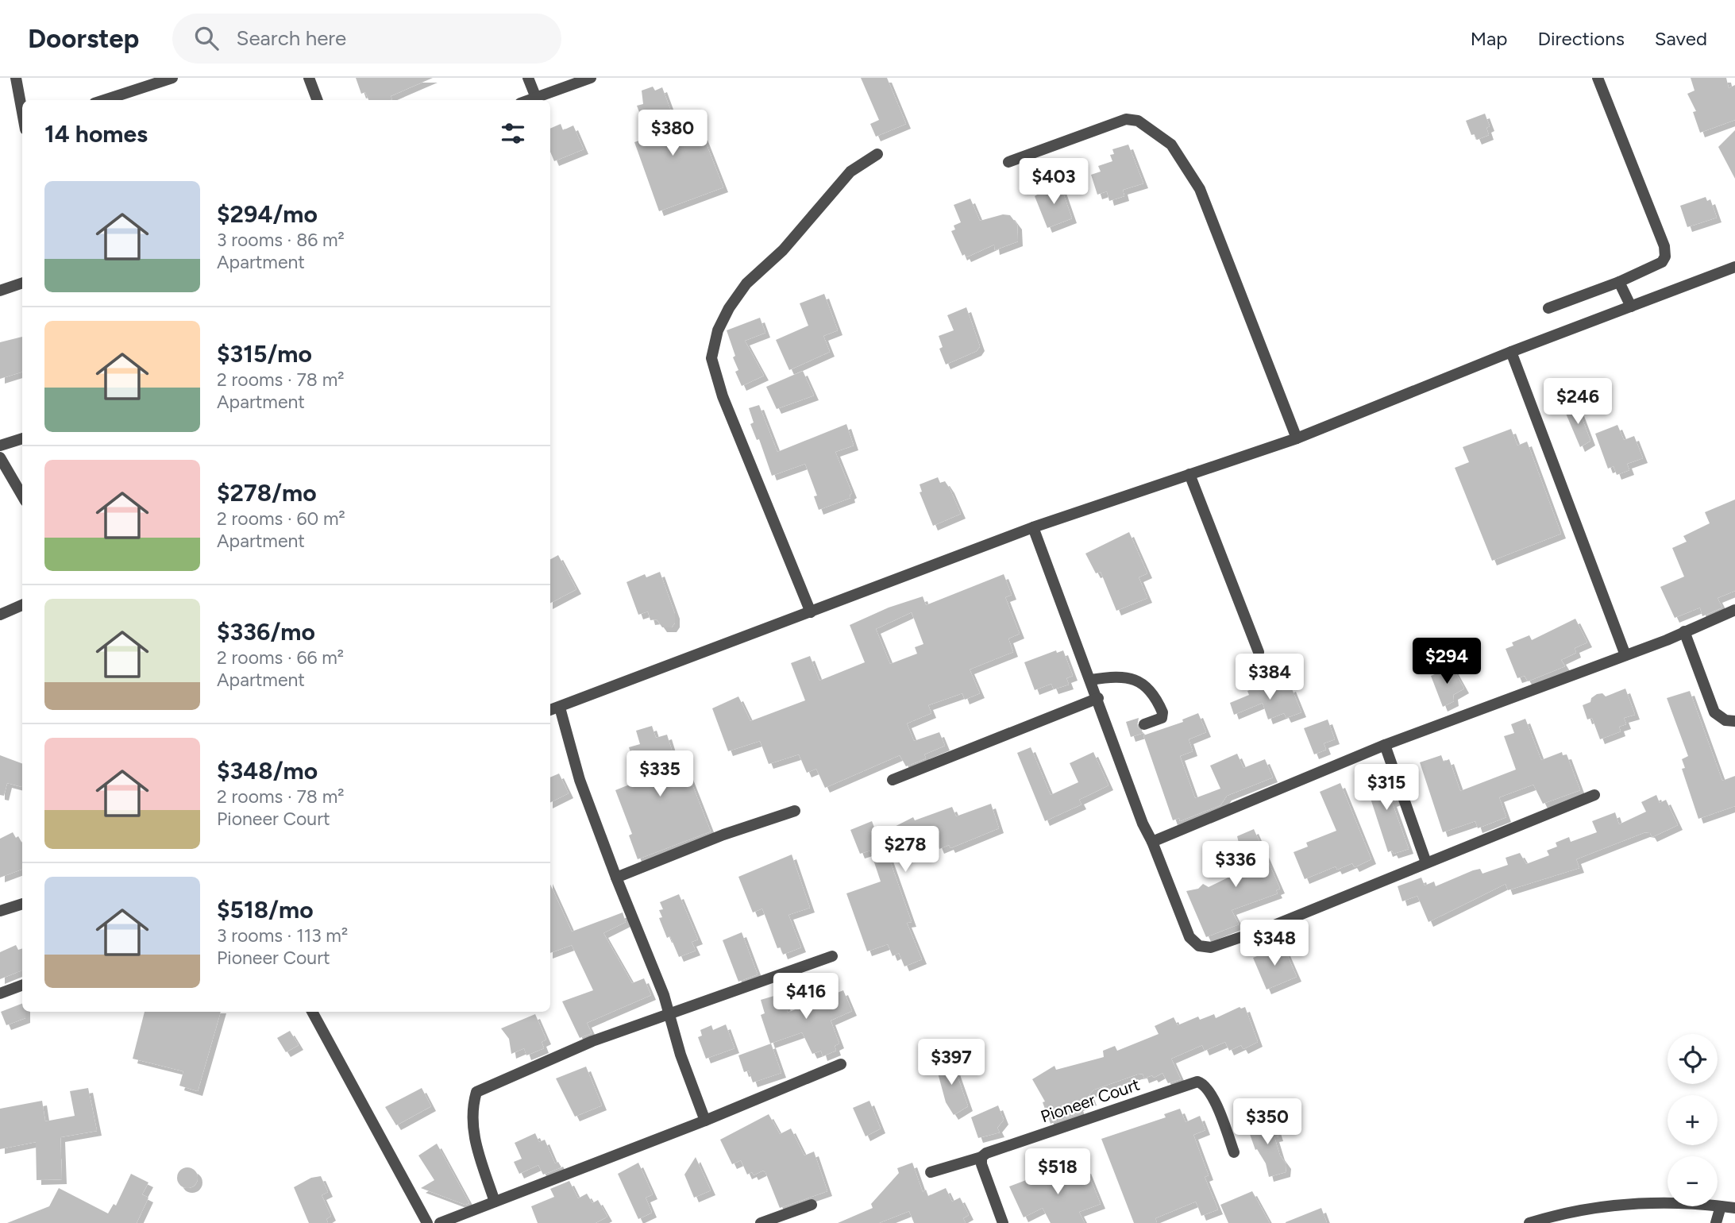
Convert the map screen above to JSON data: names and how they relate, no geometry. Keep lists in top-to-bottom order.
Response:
{
  "streets": {
    "street": ["Pioneer Court"]
  },
  "page": {
    "header": "Doorstep",
    "search": "Search here",
    "nav": ["Map", "Directions", "Saved"],
    "heading": "14 homes",
    "price": [
      "$380",
      "$403",
      "$246",
      "$294",
      "$384",
      "$335",
      "$315",
      "$278",
      "$336",
      "$348",
      "$416",
      "$397",
      "$350",
      "$518"
    ],
    "list": [
      {
        "name": "$294/mo",
        "note": "3 rooms · 86 m² · Apartment"
      },
      {
        "name": "$315/mo",
        "note": "2 rooms · 78 m² · Apartment"
      },
      {
        "name": "$278/mo",
        "note": "2 rooms · 60 m² · Apartment"
      },
      {
        "name": "$336/mo",
        "note": "2 rooms · 66 m² · Apartment"
      },
      {
        "name": "$348/mo",
        "note": "2 rooms · 78 m² · Pioneer Court"
      },
      {
        "name": "$518/mo",
        "note": "3 rooms · 113 m² · Pioneer Court"
      }
    ],
    "map_buttons": ["+", "−"]
  }
}
